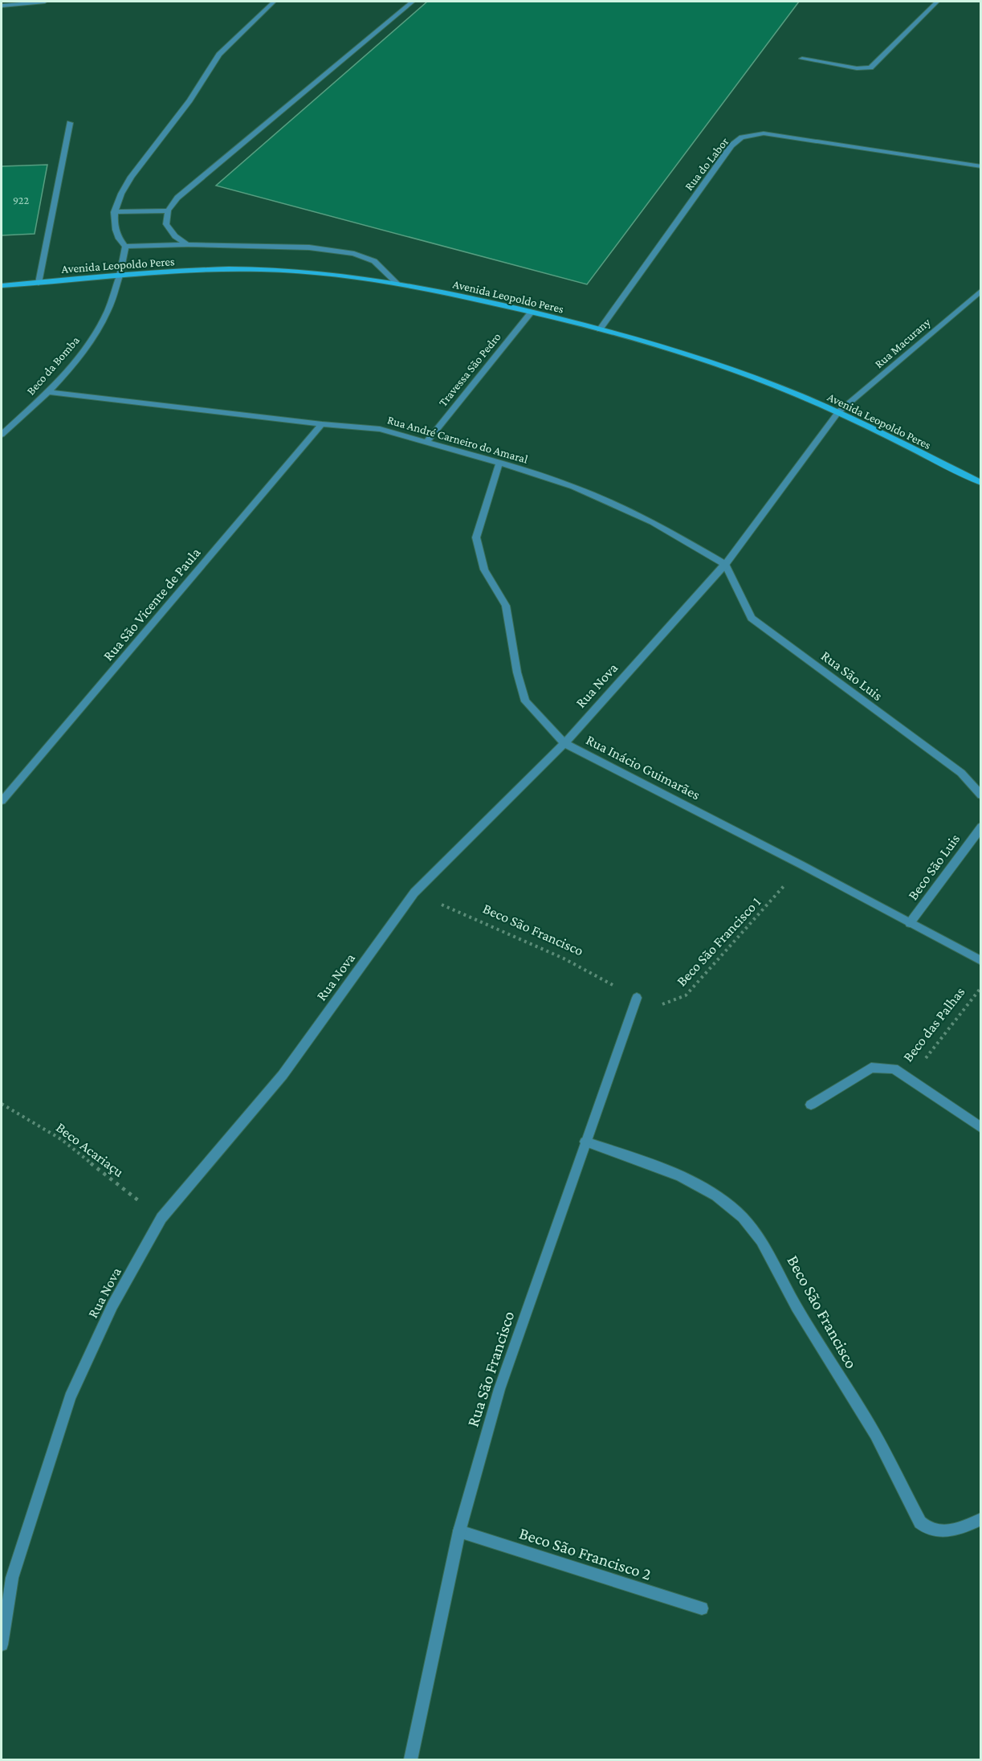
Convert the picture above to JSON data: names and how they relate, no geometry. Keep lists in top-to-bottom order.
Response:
{
  "streets": {
    "street": [
      "Rua do Labor",
      "Avenida Leopoldo Peres",
      "Rua Macurany",
      "Beco da Bomba",
      "Travessa São Pedro",
      "Rua André Carneiro do Amaral",
      "Rua São Vicente de Paula",
      "Rua São Luis",
      "Rua Nova",
      "Rua Inácio Guimarães",
      "Beco São Luis",
      "Beco São Francisco",
      "Beco das Palhas",
      "Rua São Francisco",
      "Beco São Francisco 2"
    ],
    "path": ["Beco São Francisco 1", "Beco Acariaçu"]
  },
  "crossings": [
    ["Rua do Labor", "Avenida Leopoldo Peres"],
    ["Avenida Leopoldo Peres", "Rua Macurany"],
    ["Avenida Leopoldo Peres", "Beco da Bomba"],
    ["Avenida Leopoldo Peres", "Travessa São Pedro"],
    ["Avenida Leopoldo Peres", "Rua Nova"],
    ["Rua Macurany", "Rua Nova"],
    ["Beco da Bomba", "Rua André Carneiro do Amaral"],
    ["Travessa São Pedro", "Rua André Carneiro do Amaral"],
    ["Rua André Carneiro do Amaral", "Rua São Vicente de Paula"],
    ["Rua André Carneiro do Amaral", "Rua São Luis"],
    ["Rua André Carneiro do Amaral", "Rua Nova"],
    ["Rua André Carneiro do Amaral", "Rua Inácio Guimarães"],
    ["Rua São Luis", "Rua Nova"],
    ["Rua Nova", "Rua Inácio Guimarães"],
    ["Rua Nova", "Beco São Francisco"],
    ["Rua Nova", "Beco Acariaçu"],
    ["Rua Inácio Guimarães", "Beco São Luis"],
    ["Rua Inácio Guimarães", "Beco São Francisco 1"],
    ["Beco São Francisco", "Beco São Francisco 1"],
    ["Beco São Francisco", "Rua São Francisco"],
    ["Beco São Francisco 1", "Rua São Francisco"],
    ["Rua São Francisco", "Beco São Francisco 2"]
  ],
  "house_numbers": ["922"]
}
